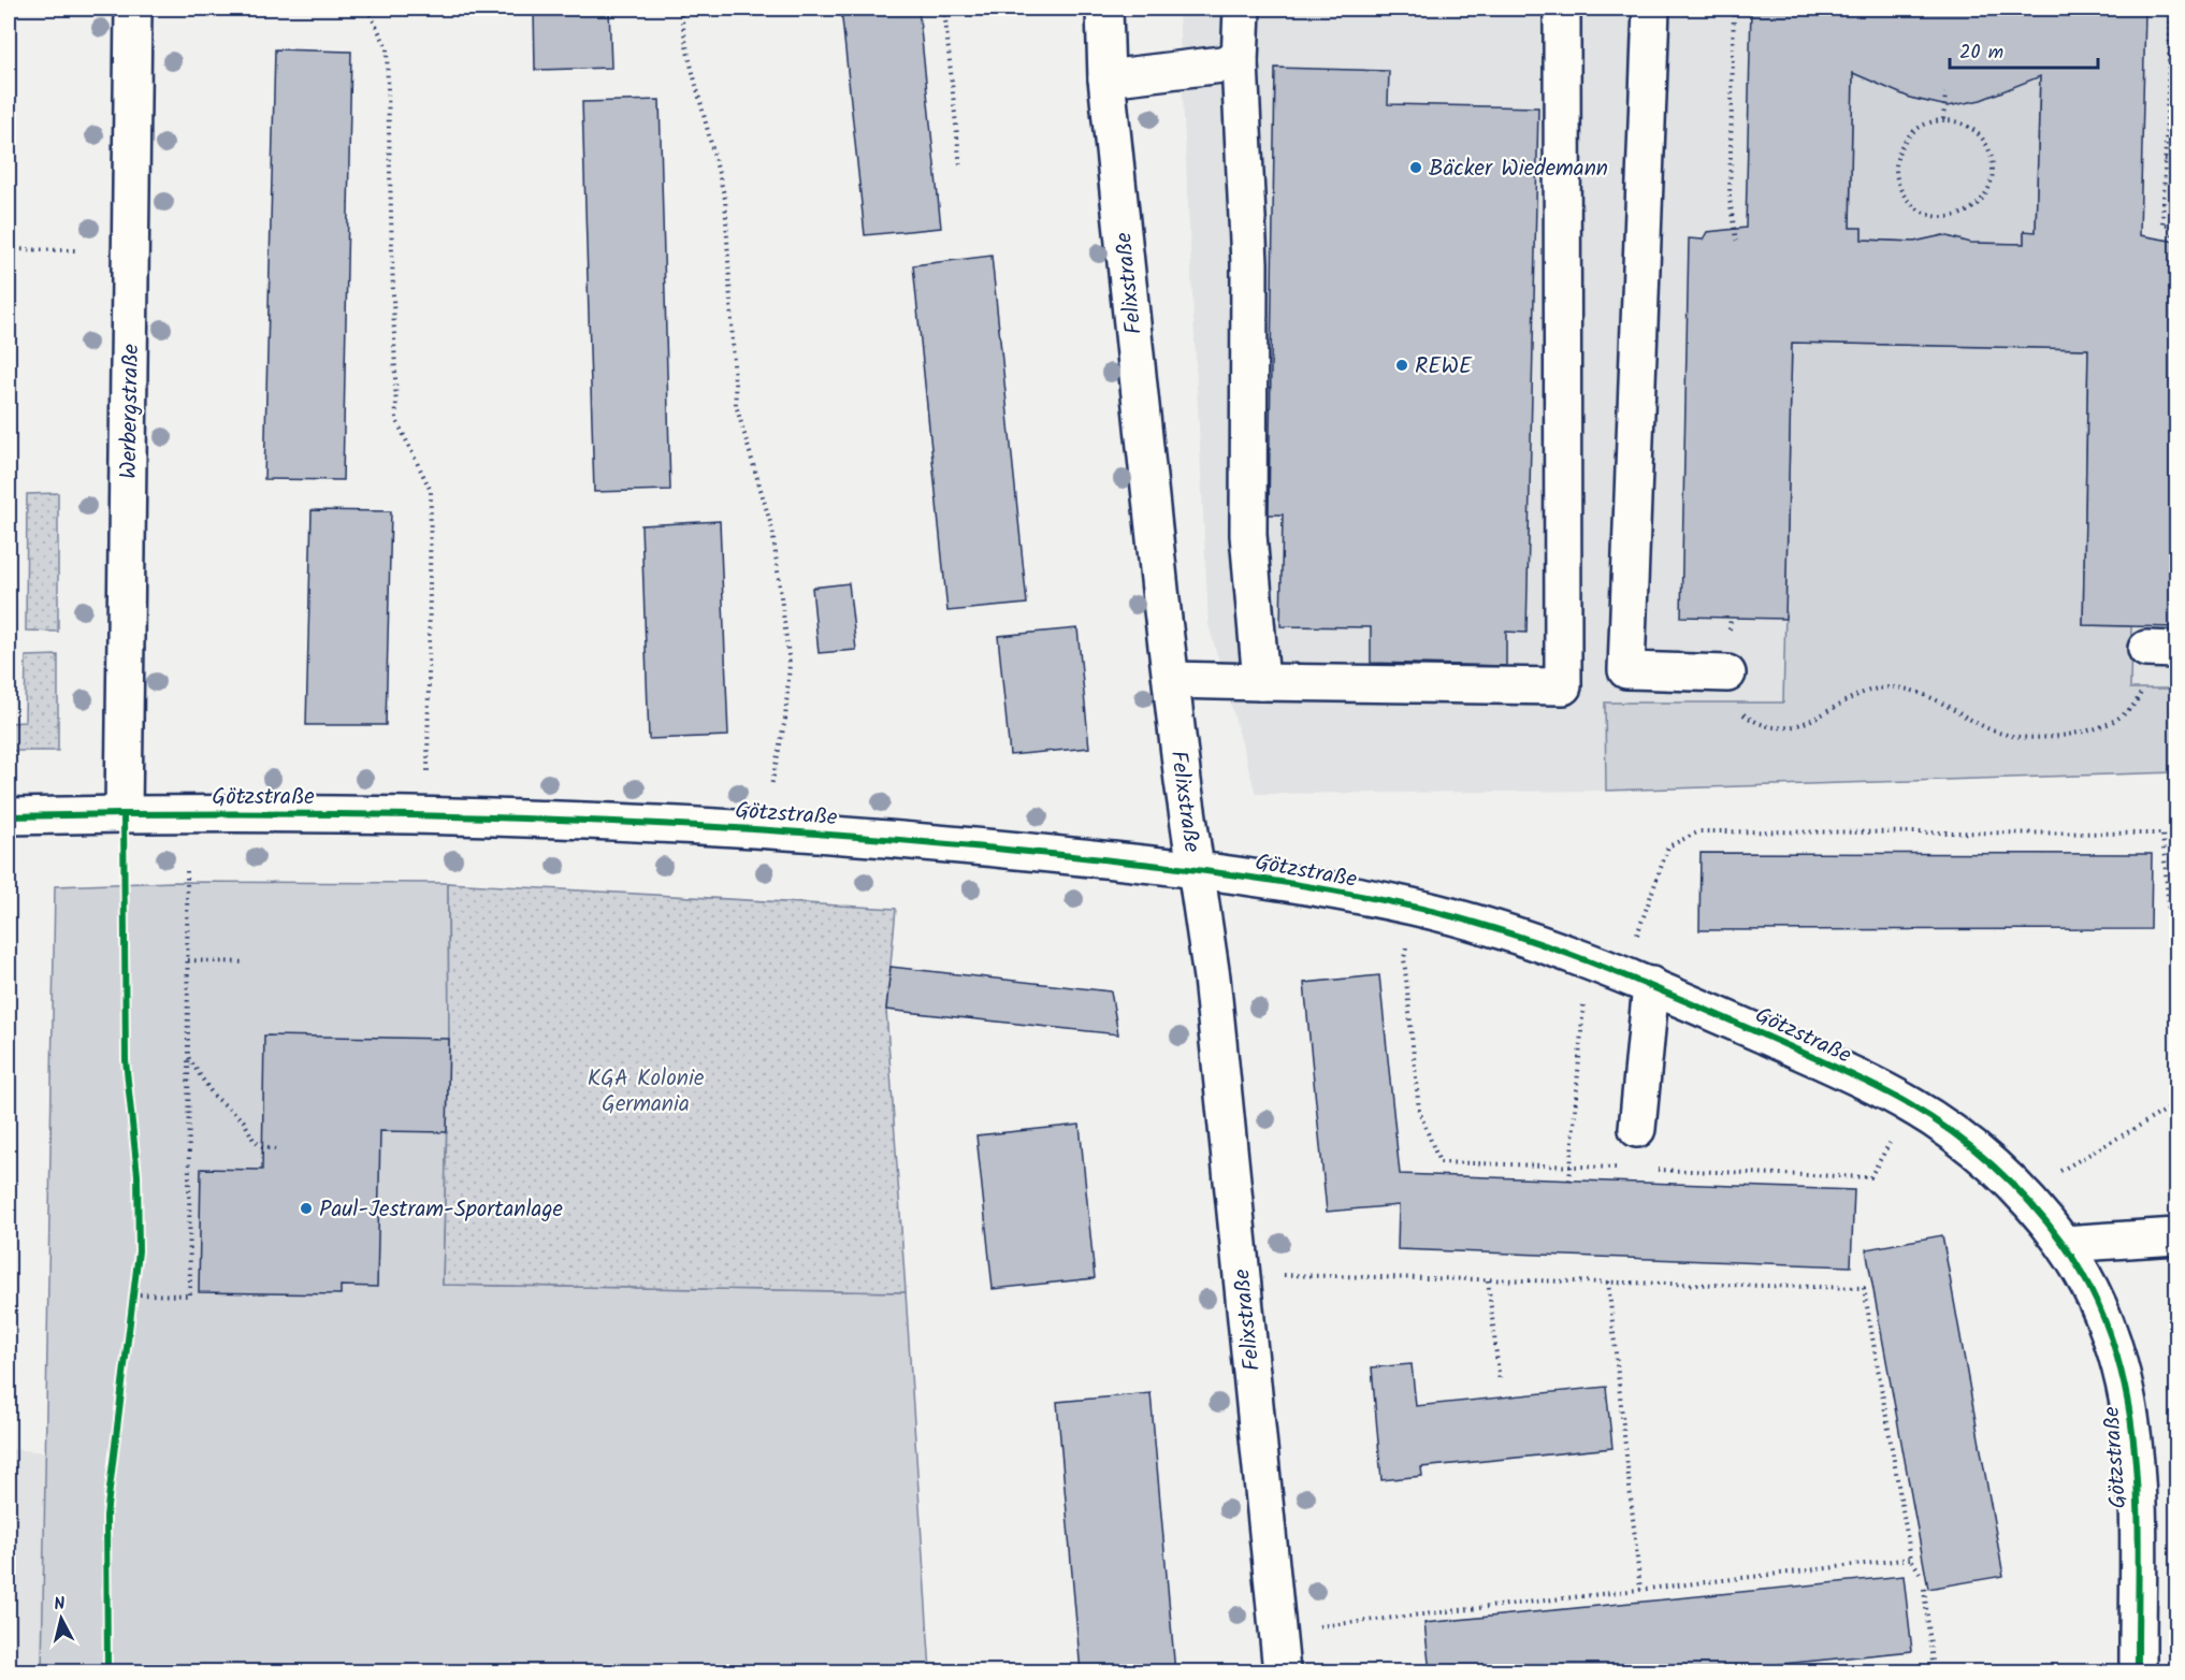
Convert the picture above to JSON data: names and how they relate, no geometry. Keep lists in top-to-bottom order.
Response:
{
  "streets": {
    "street": ["Felixstraße", "Werbergstraße", "Götzstraße"]
  },
  "crossings": [
    ["Felixstraße", "Götzstraße"],
    ["Werbergstraße", "Götzstraße"]
  ],
  "parks": ["KGA Kolonie Germania"],
  "places": ["Bäcker Wiedemann", "REWE", "Paul-Jestram-Sportanlage"],
  "scale_bar": "20 m",
  "north": "top"
}
